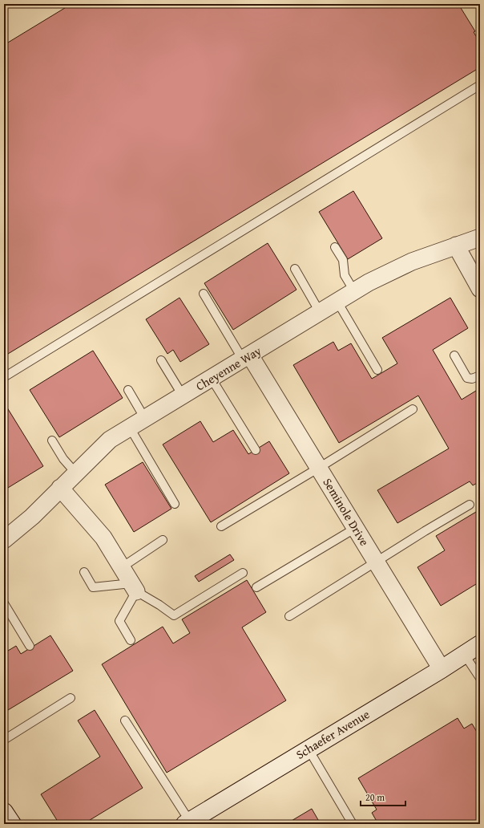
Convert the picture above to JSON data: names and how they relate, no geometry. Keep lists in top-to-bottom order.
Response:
{
  "streets": {
    "street": ["Cheyenne Way", "Seminole Drive", "Schaefer Avenue"]
  },
  "crossings": [
    ["Cheyenne Way", "Seminole Drive"],
    ["Seminole Drive", "Schaefer Avenue"]
  ],
  "scale_bar": "20 m"
}
